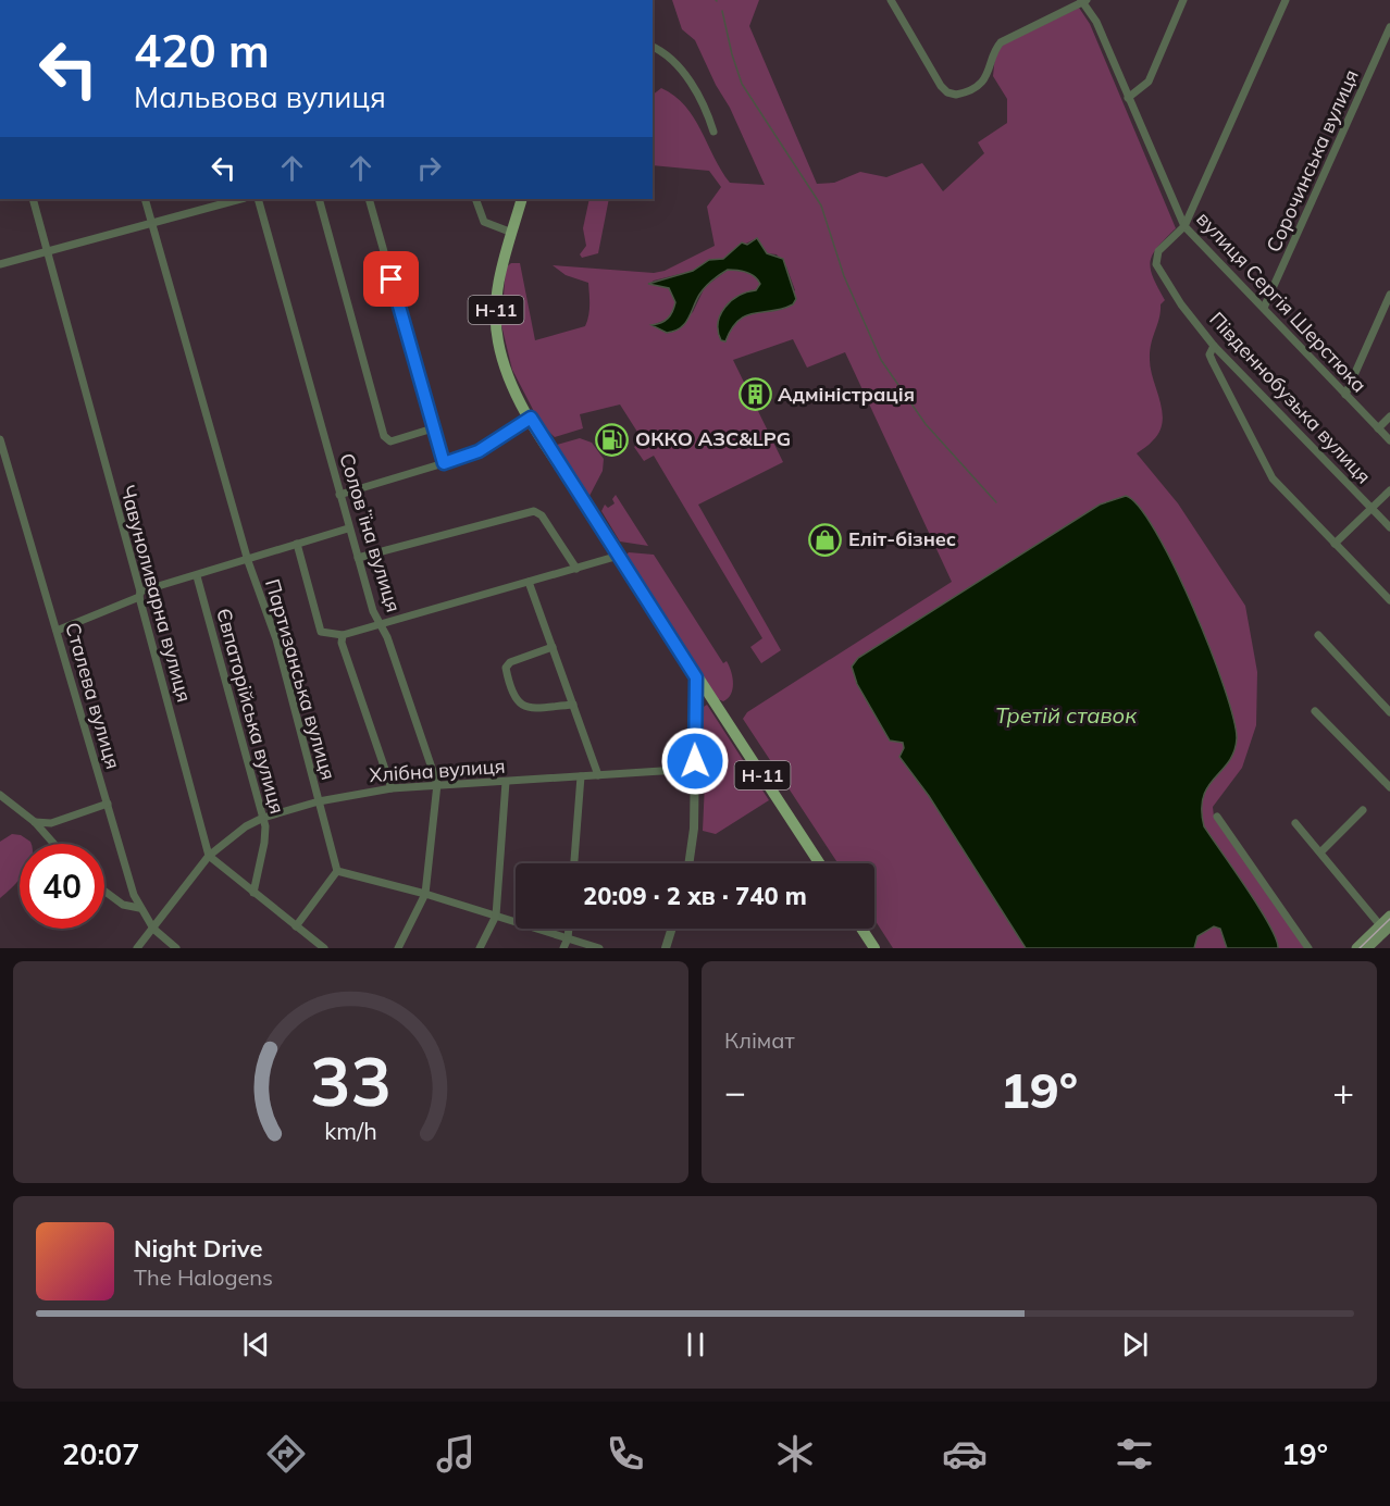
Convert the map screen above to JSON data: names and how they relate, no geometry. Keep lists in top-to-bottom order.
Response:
{
  "streets": {
    "main road": ["Н-11"],
    "street": [
      "Сорочинська вулиця",
      "вулиця Сергія Шерстюка",
      "Південнобузька вулиця",
      "Соловʼїна вулиця",
      "Чавуноливарна вулиця",
      "Партизанська вулиця",
      "Сталева вулиця",
      "Євпаторійська вулиця",
      "Хлібна вулиця"
    ]
  },
  "crossings": [
    ["Сорочинська вулиця", "вулиця Сергія Шерстюка"],
    ["вулиця Сергія Шерстюка", "Південнобузька вулиця"],
    ["Соловʼїна вулиця", "Хлібна вулиця"],
    ["Чавуноливарна вулиця", "Хлібна вулиця"],
    ["Партизанська вулиця", "Хлібна вулиця"],
    ["Сталева вулиця", "Хлібна вулиця"],
    ["Євпаторійська вулиця", "Хлібна вулиця"]
  ],
  "water": ["Третій ставок"],
  "places": {
    "building": ["Адміністрація"],
    "fuel station": ["ОККО АЗС&LPG"],
    "shop": ["Еліт-бізнес"]
  },
  "page": {
    "turn": ["420 m", "Мальвова вулиця"],
    "limit": "40",
    "trip": "20:09 · 2 хв · 740 m",
    "tile": "Клімат",
    "heat": ["−", "19°", "+"],
    "song": ["Night Drive", "The Halogens"],
    "tabs": ["20:07", "19°"],
    "gauge": ["33", "km/h"]
  }
}
